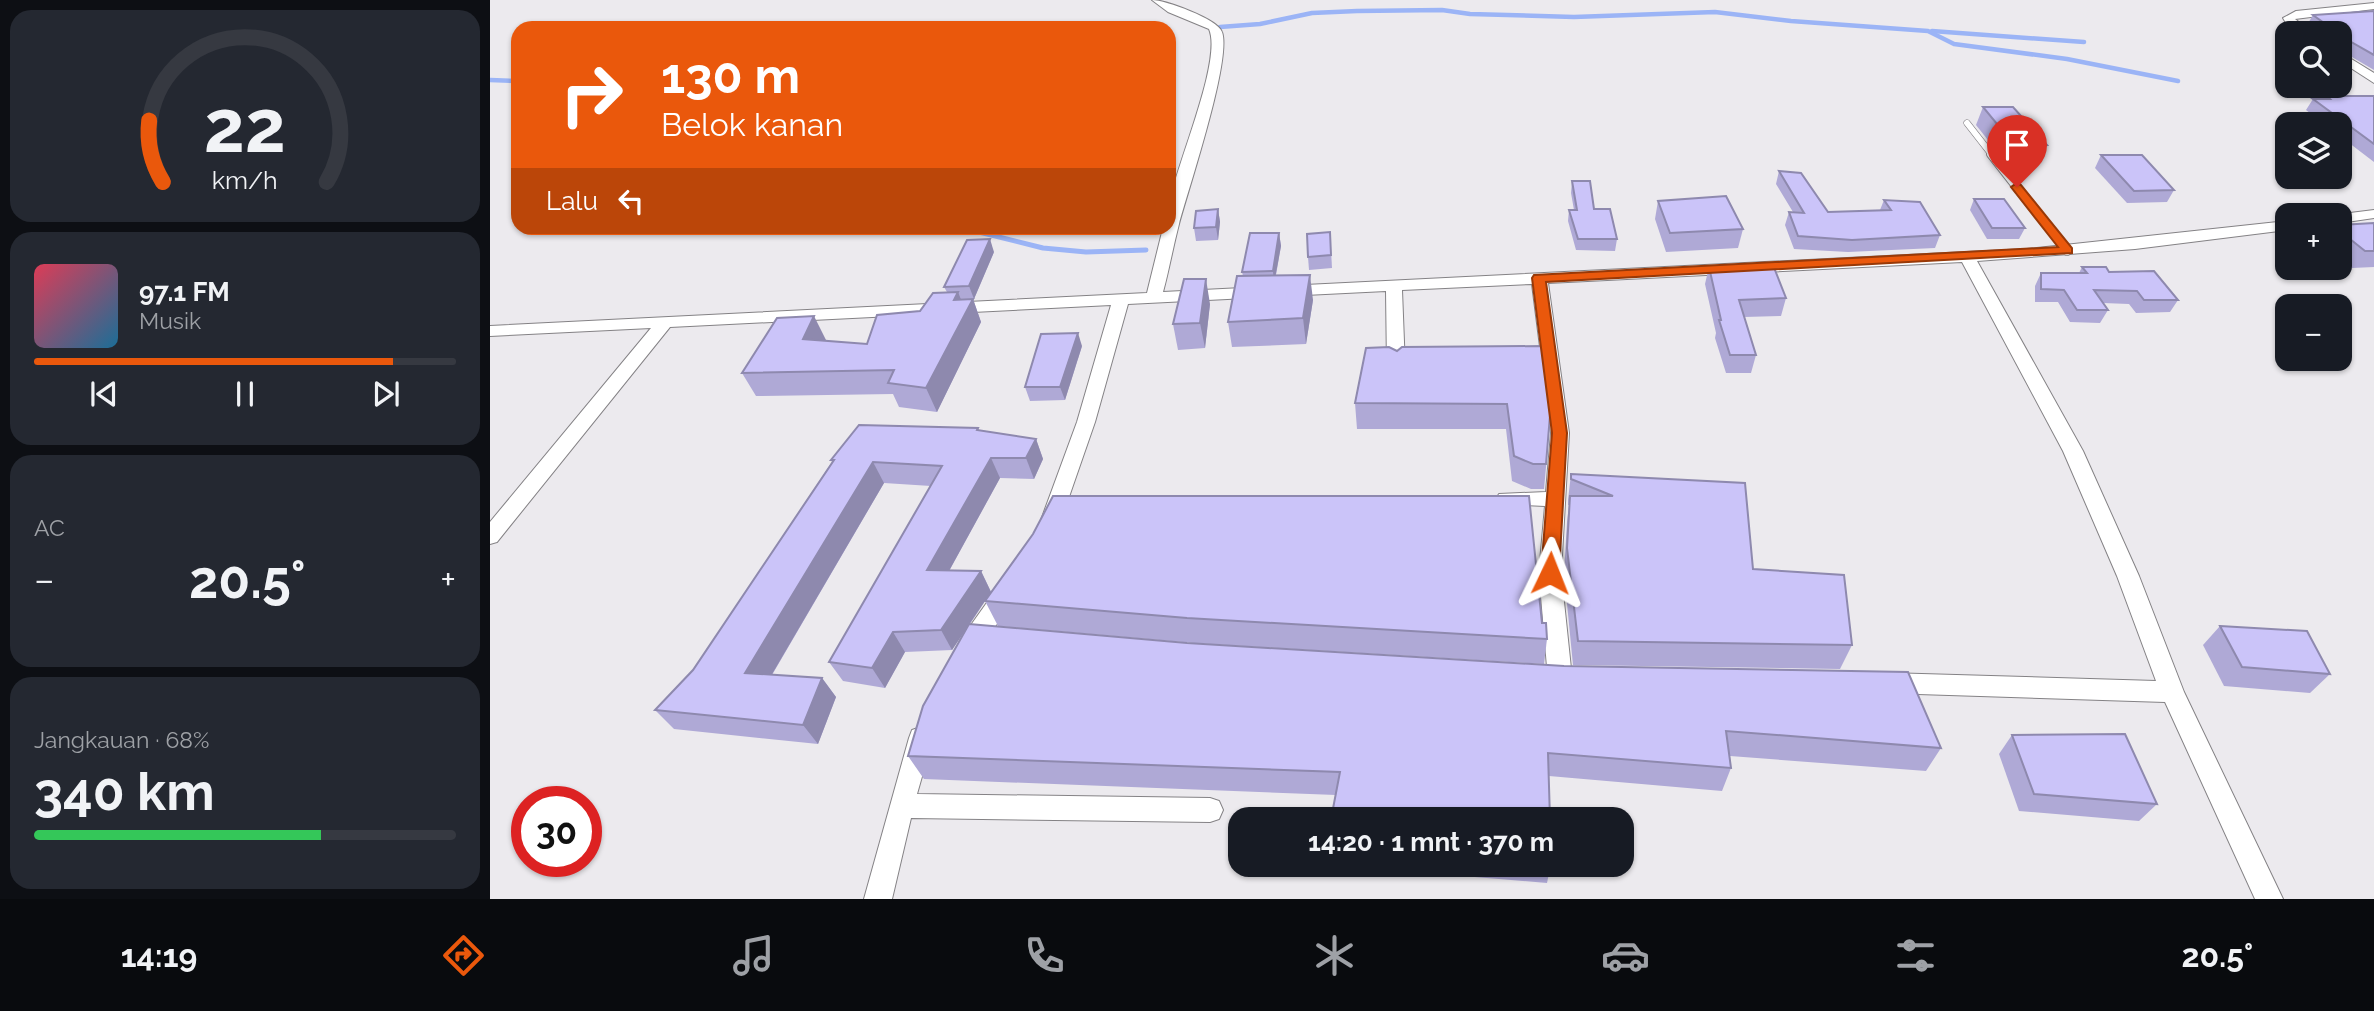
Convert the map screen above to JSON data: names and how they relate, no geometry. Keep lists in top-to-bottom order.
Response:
{
  "page": {
    "map_buttons": ["+", "−"],
    "turn": ["130 m", "Belok kanan"],
    "then": "Lalu",
    "song": ["97.1 FM", "Musik"],
    "tile": [
      "AC",
      ["Jangkauan · 68%", "340 km"]
    ],
    "heat": ["−", "20.5°", "+"],
    "limit": "30",
    "trip": "14:20 · 1 mnt · 370 m",
    "tabs": ["14:19", "20.5°"],
    "gauge": ["22", "km/h"]
  }
}
